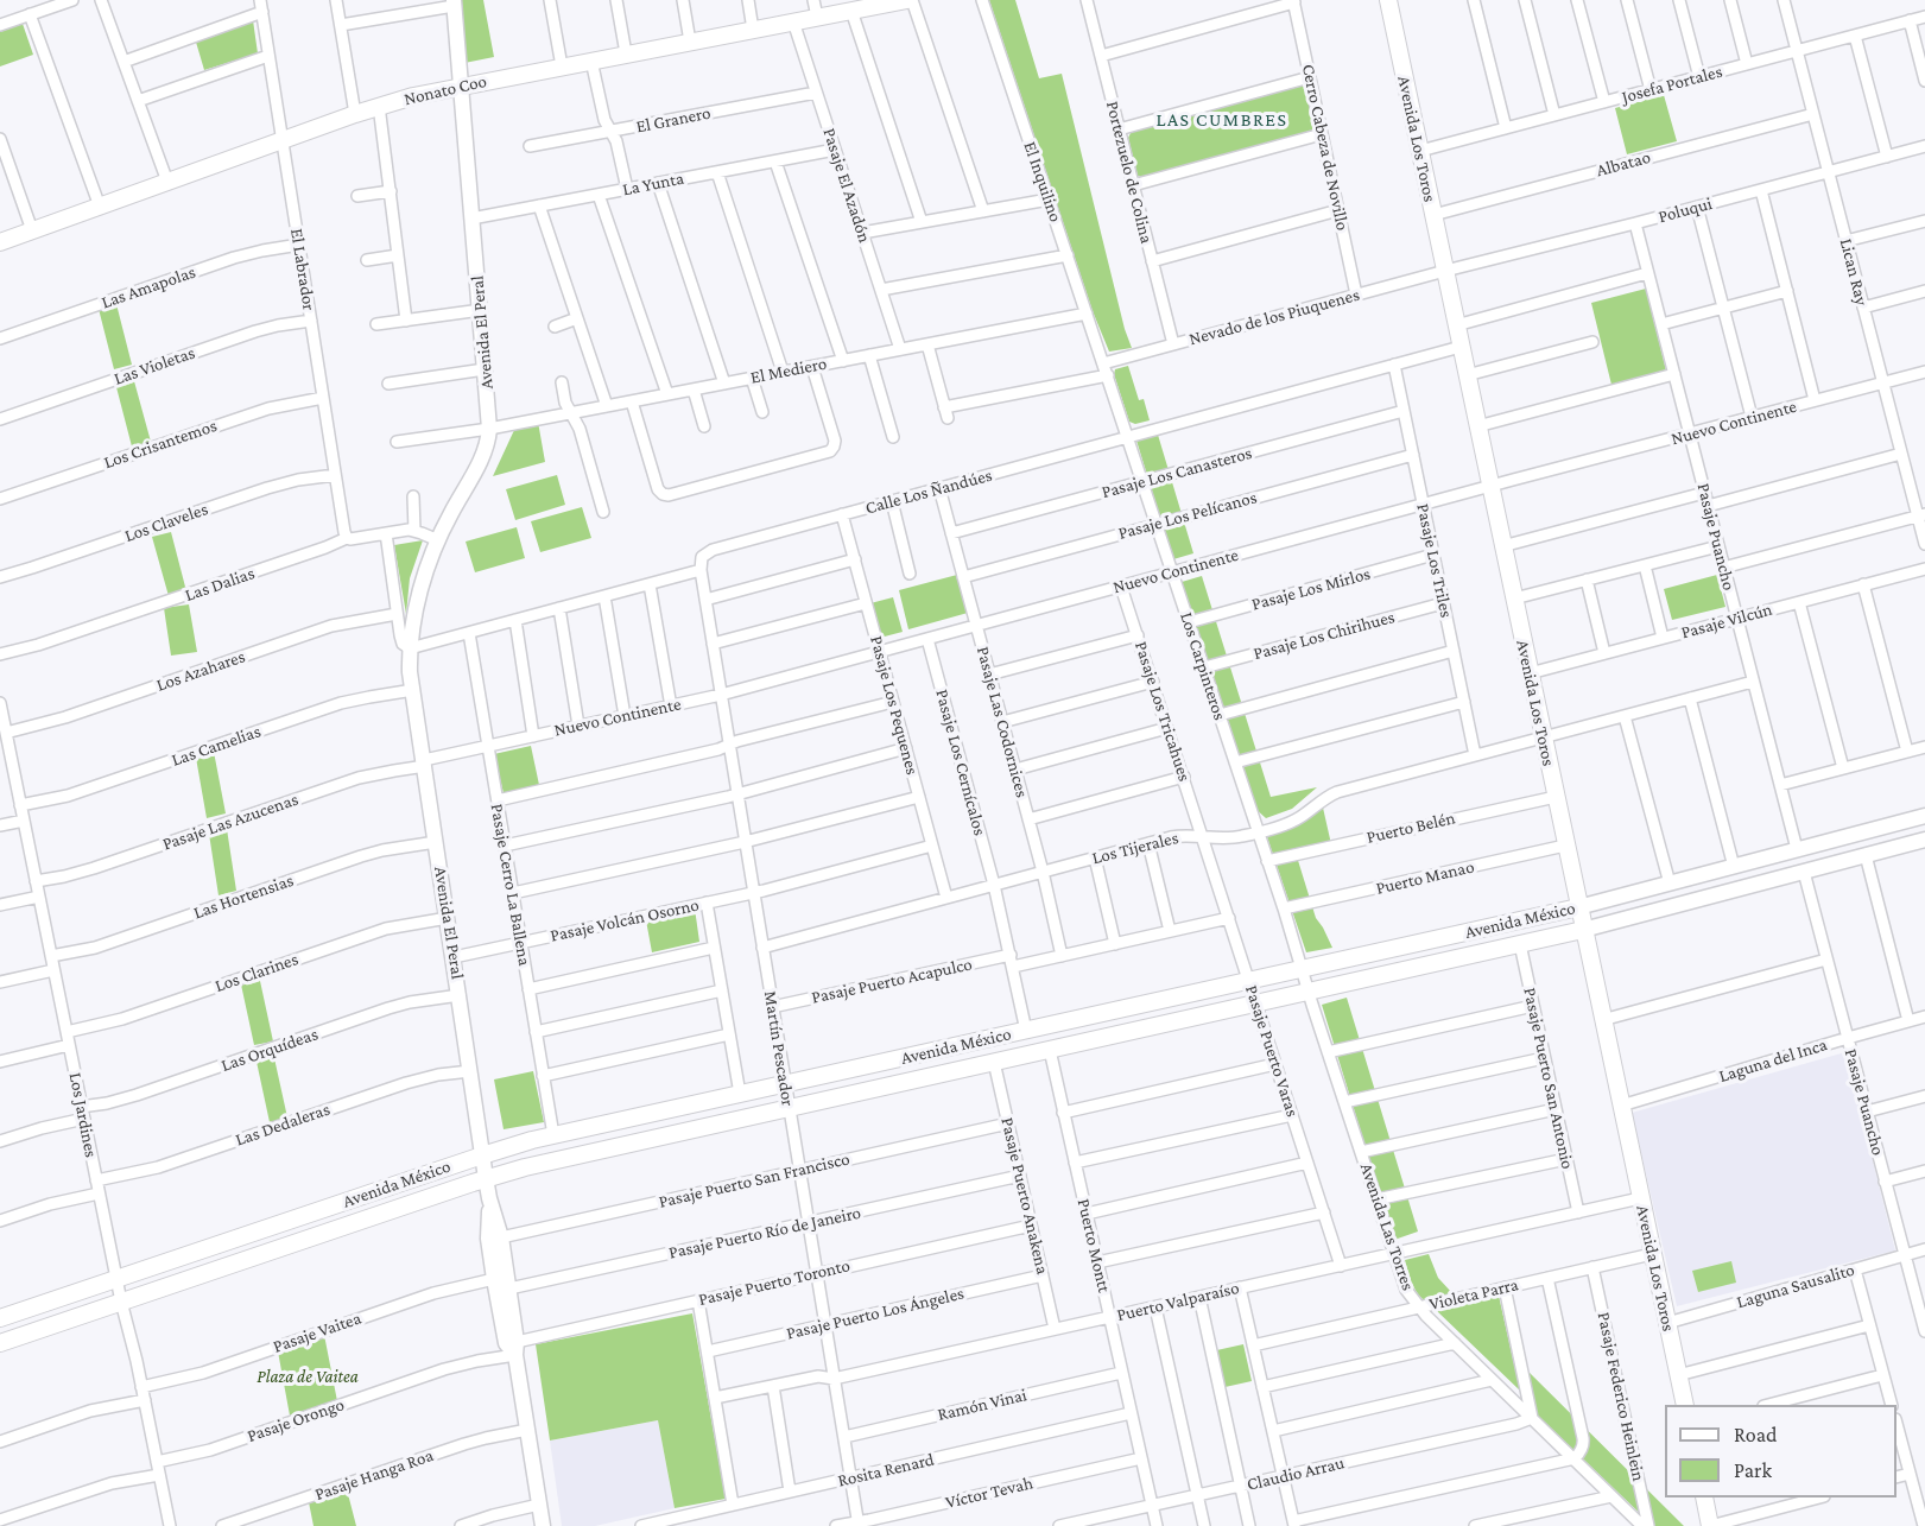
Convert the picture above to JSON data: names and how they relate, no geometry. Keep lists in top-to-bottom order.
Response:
{
  "streets": {
    "main road": ["Nonato Coo", "Avenida Los Toros", "Avenida México"],
    "street": [
      "Josefa Portales",
      "El Granero",
      "Cerro Cabeza de Novillo",
      "Albatao",
      "Portezuelo de Colina",
      "El Inquilino",
      "La Yunta",
      "Pasaje El Azadón",
      "Poluqui",
      "El Labrador",
      "Lican Ray",
      "Las Amapolas",
      "Nevado de los Piuquenes",
      "Avenida El Peral",
      "Las Violetas",
      "El Mediero",
      "Nuevo Continente",
      "Los Crisantemos",
      "Pasaje Los Canasteros",
      "Calle Los Ñandúes",
      "Pasaje Los Pelícanos",
      "Los Claveles",
      "Pasaje Puancho",
      "Pasaje Los Triles",
      "Las Dalias",
      "Pasaje Los Mirlos",
      "Pasaje Vilcún",
      "Pasaje Los Chirihues",
      "Los Carpinteros",
      "Los Azahares",
      "Pasaje Los Pequenes",
      "Pasaje Los Tricahues",
      "Pasaje Las Codornices",
      "Las Camelias",
      "Pasaje Los Cernícalos",
      "Pasaje Las Azucenas",
      "Puerto Belén",
      "Los Tijerales",
      "Puerto Manao",
      "Pasaje Cerro La Ballena",
      "Las Hortensias",
      "Pasaje Volcán Osorno",
      "Los Clarines",
      "Pasaje Puerto Acapulco",
      "Martín Pescador",
      "Las Orquídeas",
      "Pasaje Puerto Varas",
      "Laguna del Inca",
      "Pasaje Puerto San Antonio",
      "Los Jardines",
      "Las Dedaleras",
      "Pasaje Puerto San Francisco",
      "Pasaje Puerto Anakena",
      "Avenida Las Torres",
      "Pasaje Puerto Río de Janeiro",
      "Puerto Montt",
      "Pasaje Puerto Toronto",
      "Laguna Sausalito",
      "Violeta Parra",
      "Puerto Valparaíso",
      "Pasaje Puerto Los Ángeles",
      "Pasaje Vaitea",
      "Pasaje Federico Heinlein",
      "Ramón Vinai",
      "Pasaje Orongo",
      "Rosita Renard",
      "Claudio Arrau",
      "Pasaje Hanga Roa",
      "Víctor Tevah"
    ]
  },
  "crossings": [
    ["Josefa Portales", "Avenida Los Toros"],
    ["Josefa Portales", "Lican Ray"],
    ["Nonato Coo", "Pasaje El Azadón"],
    ["Nonato Coo", "El Labrador"],
    ["Nonato Coo", "Avenida El Peral"],
    ["El Granero", "Pasaje El Azadón"],
    ["Avenida Los Toros", "Albatao"],
    ["Avenida Los Toros", "Poluqui"],
    ["Avenida Los Toros", "Nevado de los Piuquenes"],
    ["Avenida Los Toros", "Nuevo Continente"],
    ["Avenida Los Toros", "Calle Los Ñandúes"],
    ["Avenida Los Toros", "Pasaje Vilcún"],
    ["Avenida Los Toros", "Puerto Belén"],
    ["Avenida Los Toros", "Los Tijerales"],
    ["Avenida Los Toros", "Puerto Manao"],
    ["Avenida Los Toros", "Avenida México"],
    ["Avenida Los Toros", "Laguna del Inca"],
    ["Avenida Los Toros", "Laguna Sausalito"],
    ["Avenida Los Toros", "Violeta Parra"],
    ["Avenida Los Toros", "Puerto Valparaíso"],
    ["Cerro Cabeza de Novillo", "Nevado de los Piuquenes"],
    ["Albatao", "Lican Ray"],
    ["Portezuelo de Colina", "Nevado de los Piuquenes"],
    ["El Inquilino", "Nevado de los Piuquenes"],
    ["El Inquilino", "El Mediero"],
    ["El Inquilino", "Los Carpinteros"],
    ["La Yunta", "Pasaje El Azadón"],
    ["La Yunta", "Avenida El Peral"],
    ["Pasaje El Azadón", "El Mediero"],
    ["Poluqui", "Lican Ray"],
    ["Poluqui", "Nevado de los Piuquenes"],
    ["Poluqui", "Pasaje Puancho"],
    ["El Labrador", "Las Amapolas"],
    ["El Labrador", "Las Violetas"],
    ["El Labrador", "Los Crisantemos"],
    ["El Labrador", "Los Claveles"],
    ["El Labrador", "Las Dalias"],
    ["Lican Ray", "Nuevo Continente"],
    ["Nevado de los Piuquenes", "Los Carpinteros"],
    ["Avenida El Peral", "El Mediero"],
    ["Avenida El Peral", "Nuevo Continente"],
    ["Avenida El Peral", "Las Dalias"],
    ["Avenida El Peral", "Los Azahares"],
    ["Avenida El Peral", "Las Camelias"],
    ["Avenida El Peral", "Pasaje Las Azucenas"],
    ["Avenida El Peral", "Las Hortensias"],
    ["Avenida El Peral", "Pasaje Volcán Osorno"],
    ["Avenida El Peral", "Avenida México"],
    ["Avenida El Peral", "Los Clarines"],
    ["Avenida El Peral", "Las Orquídeas"],
    ["Avenida El Peral", "Las Dedaleras"],
    ["Avenida El Peral", "Pasaje Puerto San Francisco"],
    ["Avenida El Peral", "Pasaje Puerto Río de Janeiro"],
    ["Avenida El Peral", "Pasaje Puerto Toronto"],
    ["Avenida El Peral", "Pasaje Vaitea"],
    ["Avenida El Peral", "Pasaje Orongo"],
    ["Avenida El Peral", "Pasaje Hanga Roa"],
    ["Nuevo Continente", "Pasaje Puancho"],
    ["Nuevo Continente", "Pasaje Los Triles"],
    ["Nuevo Continente", "Los Carpinteros"],
    ["Nuevo Continente", "Pasaje Los Pequenes"],
    ["Nuevo Continente", "Pasaje Los Tricahues"],
    ["Nuevo Continente", "Pasaje Las Codornices"],
    ["Nuevo Continente", "Pasaje Los Cernícalos"],
    ["Nuevo Continente", "Pasaje Las Azucenas"],
    ["Nuevo Continente", "Pasaje Cerro La Ballena"],
    ["Nuevo Continente", "Martín Pescador"],
    ["Pasaje Los Canasteros", "Pasaje Los Triles"],
    ["Pasaje Los Canasteros", "Los Carpinteros"],
    ["Pasaje Los Canasteros", "Pasaje Las Codornices"],
    ["Calle Los Ñandúes", "Pasaje Los Triles"],
    ["Calle Los Ñandúes", "Los Carpinteros"],
    ["Calle Los Ñandúes", "Pasaje Los Pequenes"],
    ["Calle Los Ñandúes", "Pasaje Las Codornices"],
    ["Calle Los Ñandúes", "Martín Pescador"],
    ["Pasaje Los Pelícanos", "Pasaje Los Triles"],
    ["Pasaje Los Pelícanos", "Los Carpinteros"],
    ["Pasaje Los Pelícanos", "Pasaje Las Codornices"],
    ["Pasaje Puancho", "Pasaje Vilcún"],
    ["Pasaje Puancho", "Los Tijerales"],
    ["Pasaje Puancho", "Avenida México"],
    ["Pasaje Puancho", "Laguna del Inca"],
    ["Pasaje Puancho", "Laguna Sausalito"],
    ["Pasaje Los Triles", "Pasaje Los Mirlos"],
    ["Pasaje Los Triles", "Pasaje Los Chirihues"],
    ["Pasaje Los Triles", "Los Tijerales"],
    ["Pasaje Los Mirlos", "Los Carpinteros"],
    ["Pasaje Los Chirihues", "Los Carpinteros"],
    ["Los Carpinteros", "Puerto Belén"],
    ["Los Carpinteros", "Los Tijerales"],
    ["Los Carpinteros", "Puerto Manao"],
    ["Los Carpinteros", "Avenida México"],
    ["Los Carpinteros", "Avenida Las Torres"],
    ["Los Azahares", "Los Jardines"],
    ["Pasaje Los Pequenes", "Los Tijerales"],
    ["Pasaje Los Pequenes", "Pasaje Volcán Osorno"],
    ["Pasaje Los Tricahues", "Los Tijerales"],
    ["Pasaje Los Tricahues", "Pasaje Puerto Varas"],
    ["Pasaje Las Codornices", "Los Tijerales"],
    ["Pasaje Las Codornices", "Pasaje Puerto Acapulco"],
    ["Las Camelias", "Los Jardines"],
    ["Pasaje Los Cernícalos", "Los Tijerales"],
    ["Pasaje Las Azucenas", "Los Jardines"],
    ["Los Tijerales", "Martín Pescador"],
    ["Los Tijerales", "Pasaje Puerto Varas"],
    ["Pasaje Cerro La Ballena", "Pasaje Volcán Osorno"],
    ["Pasaje Cerro La Ballena", "Avenida México"],
    ["Las Hortensias", "Los Jardines"],
    ["Pasaje Volcán Osorno", "Martín Pescador"],
    ["Avenida México", "Martín Pescador"],
    ["Avenida México", "Pasaje Puerto Varas"],
    ["Avenida México", "Pasaje Puerto San Antonio"],
    ["Avenida México", "Los Jardines"],
    ["Avenida México", "Pasaje Puerto Anakena"],
    ["Avenida México", "Avenida Las Torres"],
    ["Avenida México", "Puerto Montt"],
    ["Los Clarines", "Los Jardines"],
    ["Pasaje Puerto Acapulco", "Martín Pescador"],
    ["Pasaje Puerto Acapulco", "Pasaje Puerto Varas"],
    ["Martín Pescador", "Pasaje Puerto San Francisco"],
    ["Martín Pescador", "Pasaje Puerto Río de Janeiro"],
    ["Martín Pescador", "Pasaje Puerto Toronto"],
    ["Martín Pescador", "Puerto Valparaíso"],
    ["Martín Pescador", "Pasaje Puerto Los Ángeles"],
    ["Martín Pescador", "Ramón Vinai"],
    ["Martín Pescador", "Rosita Renard"],
    ["Martín Pescador", "Víctor Tevah"],
    ["Las Orquídeas", "Los Jardines"],
    ["Pasaje Puerto Varas", "Puerto Valparaíso"],
    ["Pasaje Puerto San Antonio", "Puerto Valparaíso"],
    ["Los Jardines", "Las Dedaleras"],
    ["Los Jardines", "Pasaje Vaitea"],
    ["Los Jardines", "Pasaje Orongo"],
    ["Pasaje Puerto San Francisco", "Pasaje Puerto Anakena"],
    ["Pasaje Puerto Anakena", "Pasaje Puerto Río de Janeiro"],
    ["Pasaje Puerto Anakena", "Pasaje Puerto Toronto"],
    ["Pasaje Puerto Anakena", "Puerto Valparaíso"],
    ["Pasaje Puerto Anakena", "Pasaje Puerto Los Ángeles"],
    ["Avenida Las Torres", "Violeta Parra"],
    ["Avenida Las Torres", "Puerto Valparaíso"],
    ["Avenida Las Torres", "Claudio Arrau"],
    ["Puerto Montt", "Puerto Valparaíso"],
    ["Puerto Montt", "Ramón Vinai"],
    ["Puerto Montt", "Rosita Renard"],
    ["Puerto Montt", "Claudio Arrau"],
    ["Puerto Montt", "Víctor Tevah"],
    ["Pasaje Puerto Toronto", "Pasaje Orongo"],
    ["Violeta Parra", "Pasaje Federico Heinlein"]
  ],
  "districts": ["LAS CUMBRES"],
  "parks": ["Plaza de Vaitea"],
  "legend": ["Road", "Park"]
}
